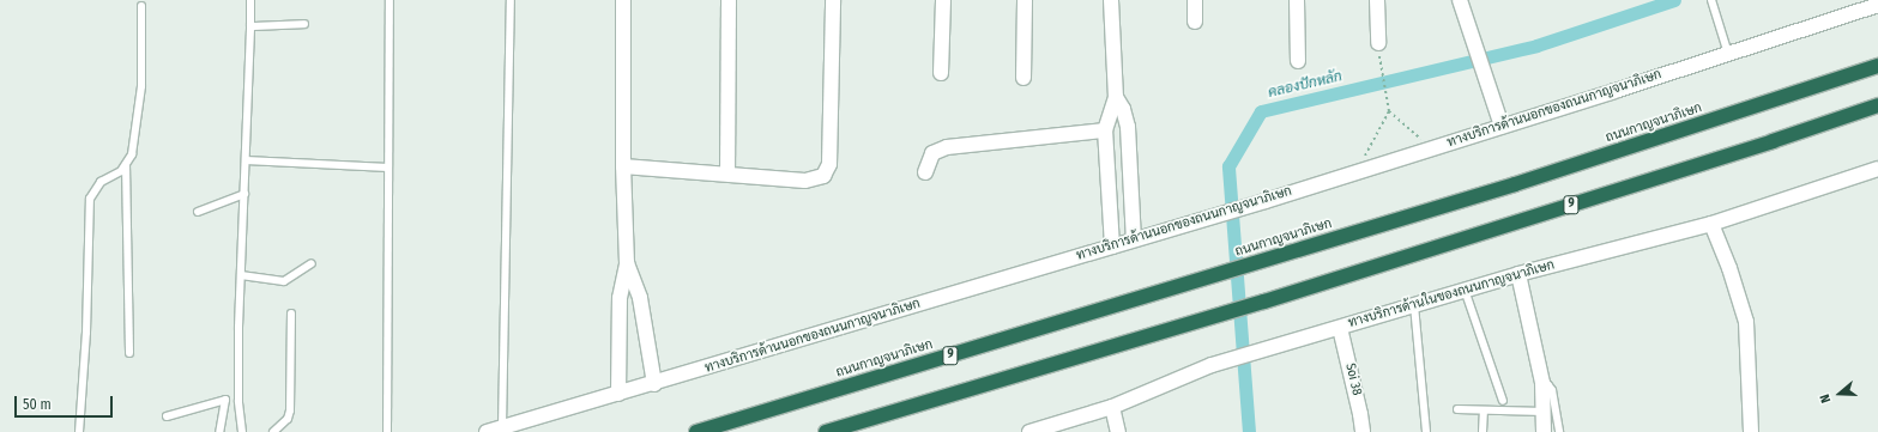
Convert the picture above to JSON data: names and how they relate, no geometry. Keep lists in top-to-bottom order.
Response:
{
  "streets": {
    "highway": ["ถนนกาญจนาภิเษก", "9"],
    "street": ["ทางบริการด้านนอกของถนนกาญจนาภิเษก", "ทางบริการด้านในของถนนกาญจนาภิเษก", "Soi 38"]
  },
  "crossings": [
    ["ทางบริการด้านในของถนนกาญจนาภิเษก", "Soi 38"]
  ],
  "water": ["คลองปักหลัก"],
  "scale_bar": "50 m",
  "north": "left"
}
